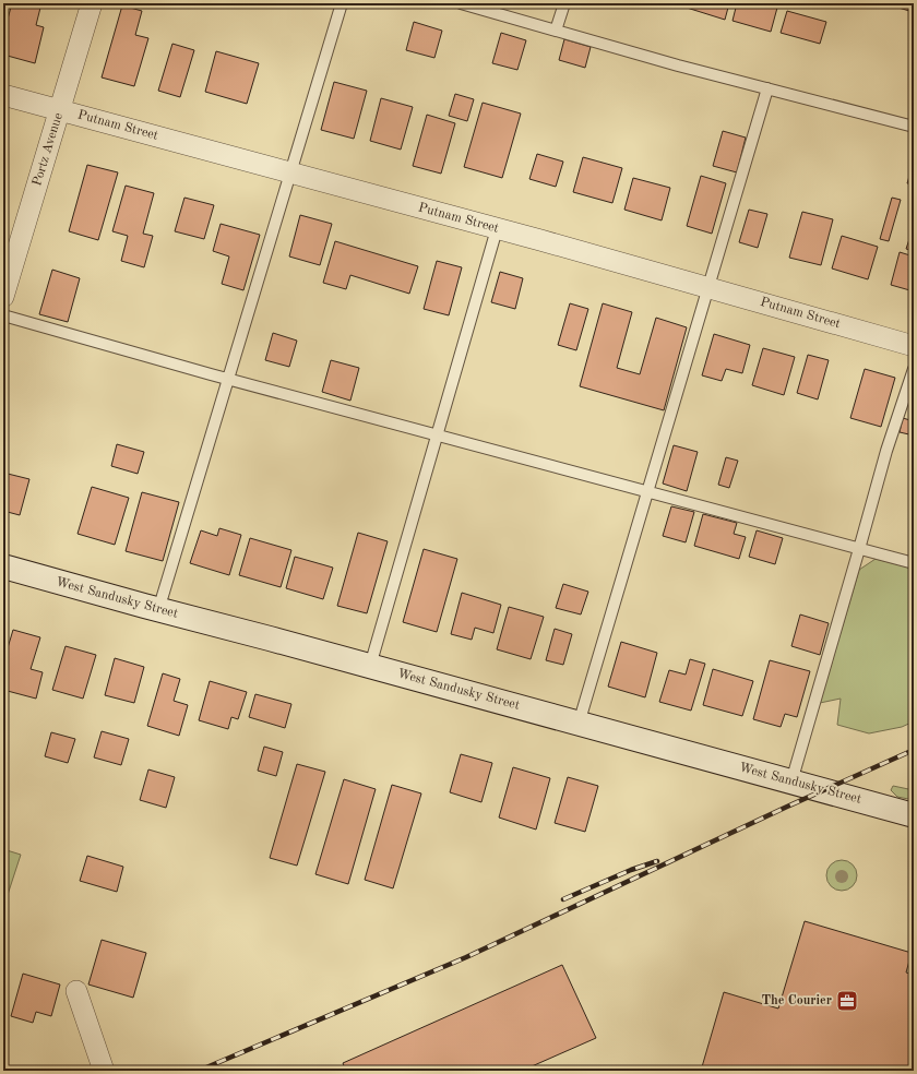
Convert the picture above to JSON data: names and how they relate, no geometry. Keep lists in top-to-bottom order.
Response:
{
  "streets": {
    "street": ["Putnam Street", "Portz Avenue", "West Sandusky Street"]
  },
  "crossings": [
    ["Putnam Street", "Portz Avenue"]
  ],
  "places": {
    "office": ["The Courier"]
  }
}
